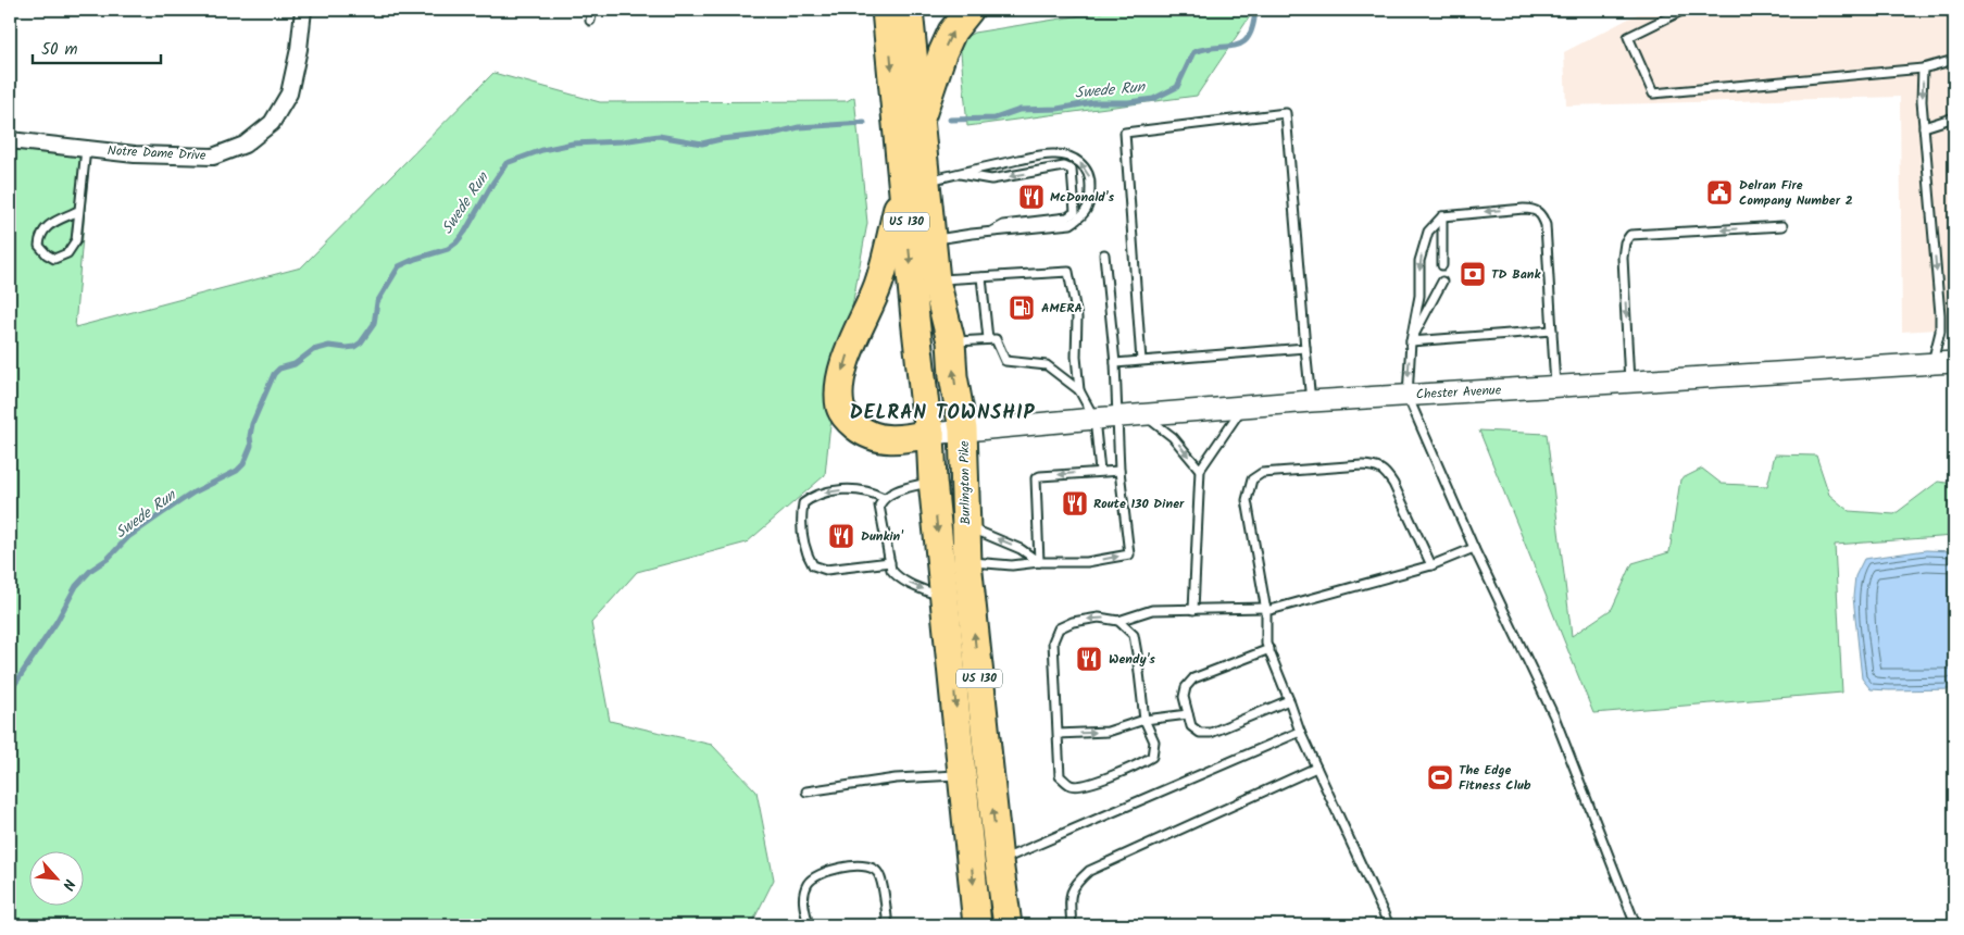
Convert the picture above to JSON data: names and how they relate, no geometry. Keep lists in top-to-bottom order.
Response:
{
  "streets": {
    "highway": ["US 130", "Burlington Pike"],
    "street": ["Notre Dame Drive", "Chester Avenue"]
  },
  "crossings": [
    ["Chester Avenue", "Burlington Pike"]
  ],
  "districts": ["DELRAN TOWNSHIP"],
  "water": ["Swede Run"],
  "places": {
    "public building": ["Delran Fire Company Number 2"],
    "restaurant": [
      "McDonald's",
      "Route 130 Diner",
      "Dunkin'",
      "Wendy's"
    ],
    "bank": ["TD Bank"],
    "fuel station": ["AMERA"],
    "sports": ["The Edge Fitness Club"]
  },
  "scale_bar": "50 m",
  "north": "bottom right"
}
